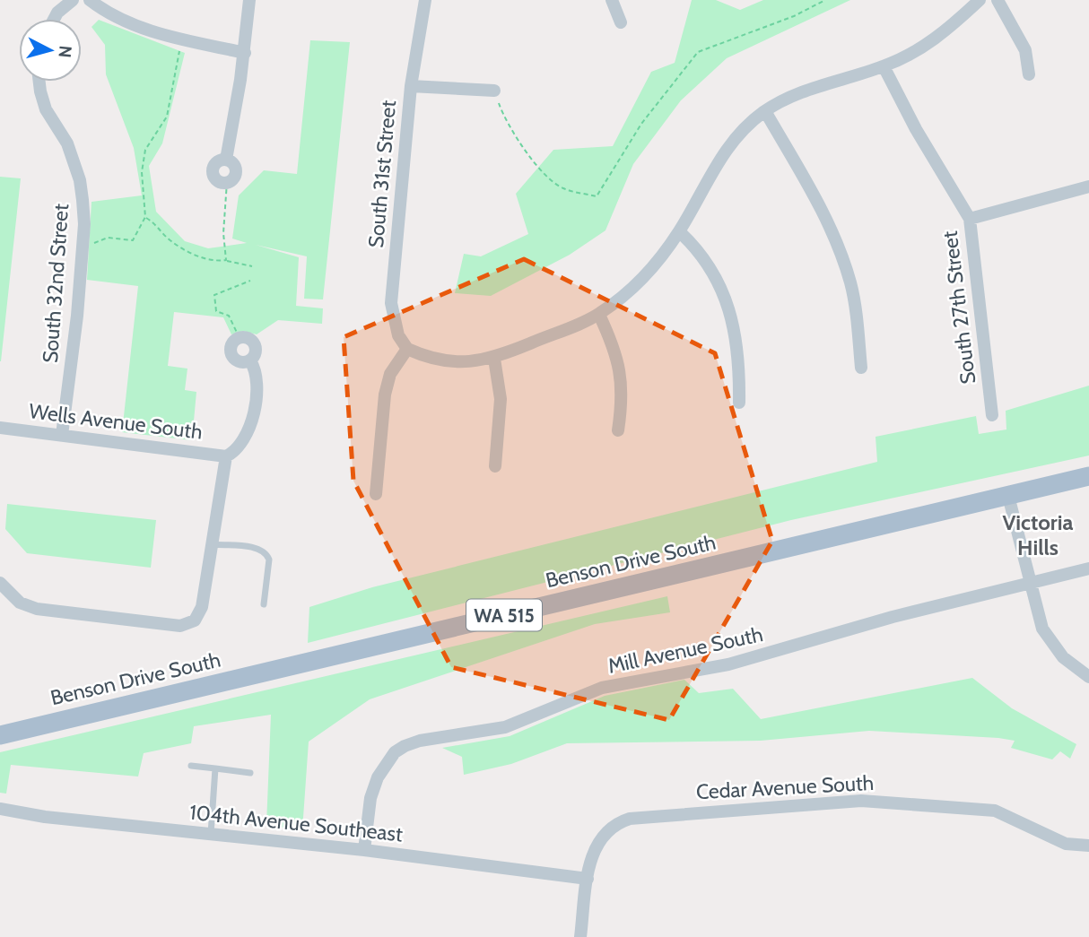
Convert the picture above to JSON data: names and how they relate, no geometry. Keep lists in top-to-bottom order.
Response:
{
  "streets": {
    "main road": ["Benson Drive South", "WA 515"],
    "street": [
      "South 31st Street",
      "South 32nd Street",
      "South 27th Street",
      "Wells Avenue South",
      "Mill Avenue South",
      "Cedar Avenue South",
      "104th Avenue Southeast"
    ]
  },
  "crossings": [
    ["South 32nd Street", "Wells Avenue South"],
    ["Mill Avenue South", "104th Avenue Southeast"],
    ["Cedar Avenue South", "104th Avenue Southeast"]
  ],
  "districts": ["Victoria Hills"],
  "north": "right"
}
